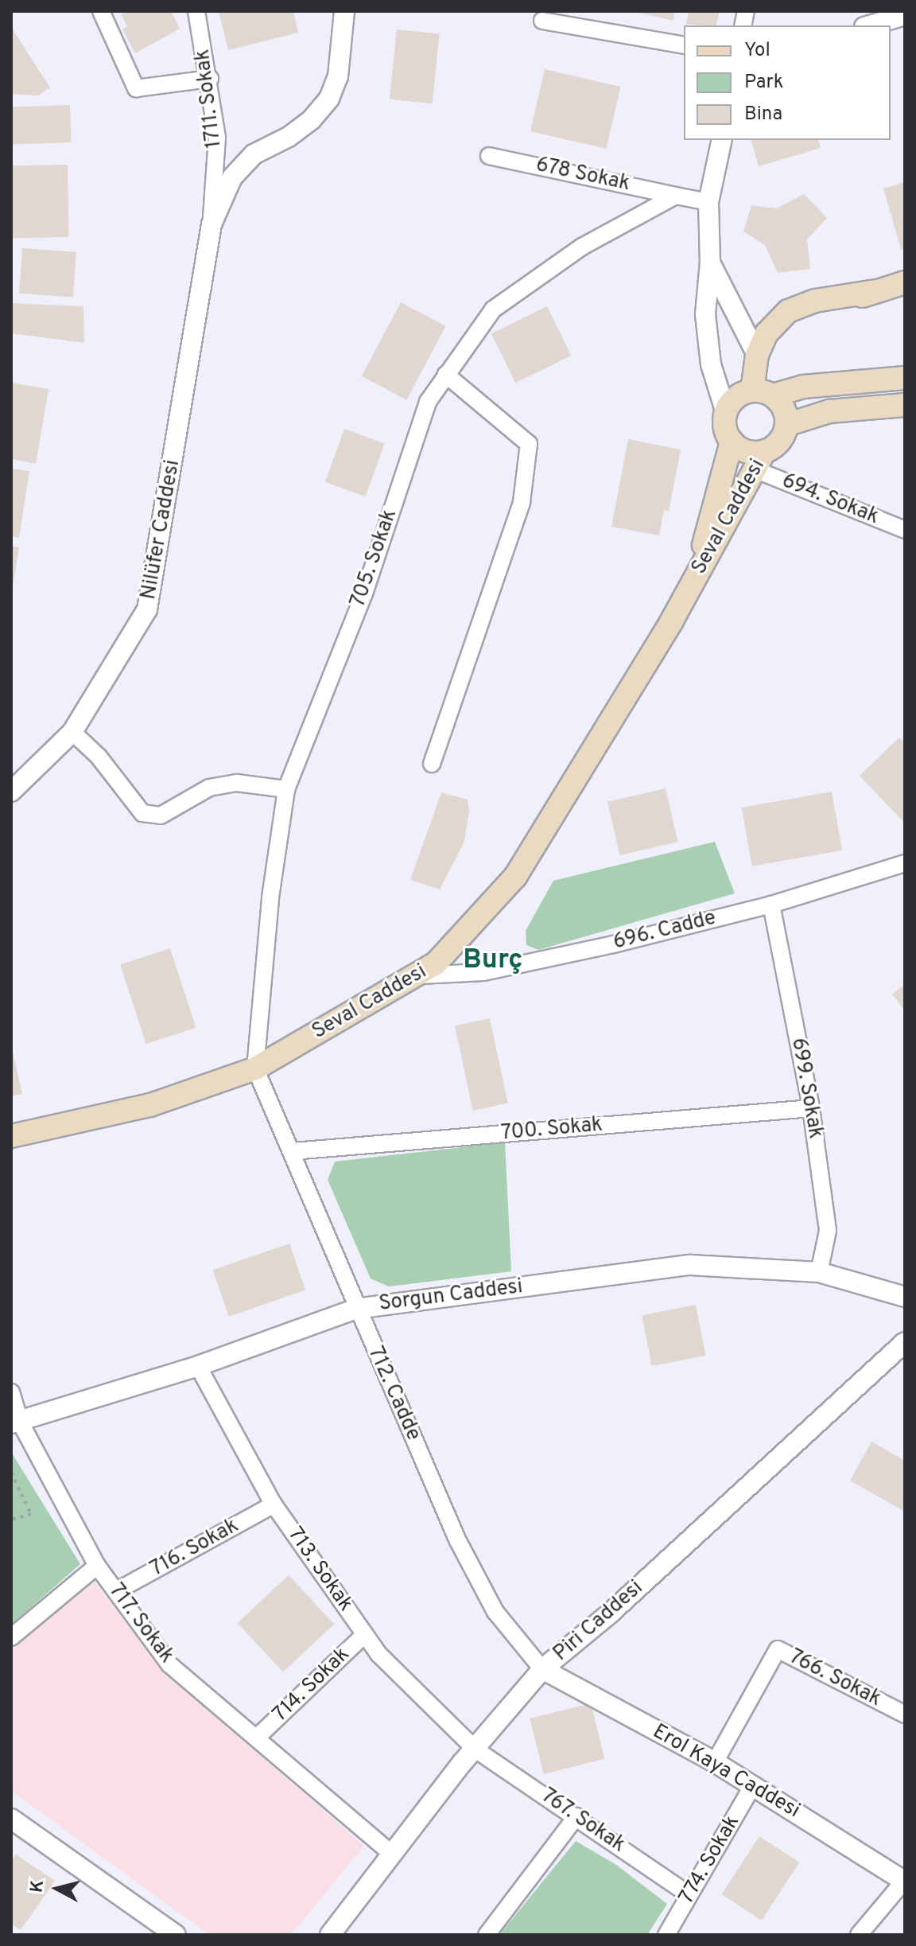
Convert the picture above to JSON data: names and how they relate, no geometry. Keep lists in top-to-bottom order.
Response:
{
  "streets": {
    "main road": ["Seval Caddesi"],
    "street": [
      "1711. Sokak",
      "678 Sokak",
      "694. Sokak",
      "Nilüfer Caddesi",
      "705. Sokak",
      "696. Cadde",
      "699. Sokak",
      "700. Sokak",
      "Sorgun Caddesi",
      "712. Cadde",
      "716. Sokak",
      "713. Sokak",
      "Piri Caddesi",
      "717. Sokak",
      "766. Sokak",
      "714. Sokak",
      "Erol Kaya Caddesi",
      "767. Sokak",
      "774. Sokak"
    ]
  },
  "crossings": [
    ["1711. Sokak", "Nilüfer Caddesi"],
    ["678 Sokak", "705. Sokak"],
    ["694. Sokak", "Seval Caddesi"],
    ["Seval Caddesi", "705. Sokak"],
    ["Seval Caddesi", "696. Cadde"],
    ["Seval Caddesi", "712. Cadde"],
    ["705. Sokak", "712. Cadde"],
    ["696. Cadde", "699. Sokak"],
    ["699. Sokak", "700. Sokak"],
    ["699. Sokak", "Sorgun Caddesi"],
    ["700. Sokak", "712. Cadde"],
    ["Sorgun Caddesi", "712. Cadde"],
    ["Sorgun Caddesi", "713. Sokak"],
    ["Sorgun Caddesi", "717. Sokak"],
    ["712. Cadde", "Piri Caddesi"],
    ["712. Cadde", "Erol Kaya Caddesi"],
    ["716. Sokak", "713. Sokak"],
    ["716. Sokak", "717. Sokak"],
    ["713. Sokak", "Piri Caddesi"],
    ["713. Sokak", "714. Sokak"],
    ["713. Sokak", "767. Sokak"],
    ["Piri Caddesi", "717. Sokak"],
    ["Piri Caddesi", "Erol Kaya Caddesi"],
    ["Piri Caddesi", "767. Sokak"],
    ["717. Sokak", "714. Sokak"],
    ["766. Sokak", "Erol Kaya Caddesi"],
    ["Erol Kaya Caddesi", "774. Sokak"],
    ["767. Sokak", "774. Sokak"]
  ],
  "districts": ["Burç"],
  "legend": ["Yol", "Park", "Bina"],
  "north": "left"
}
